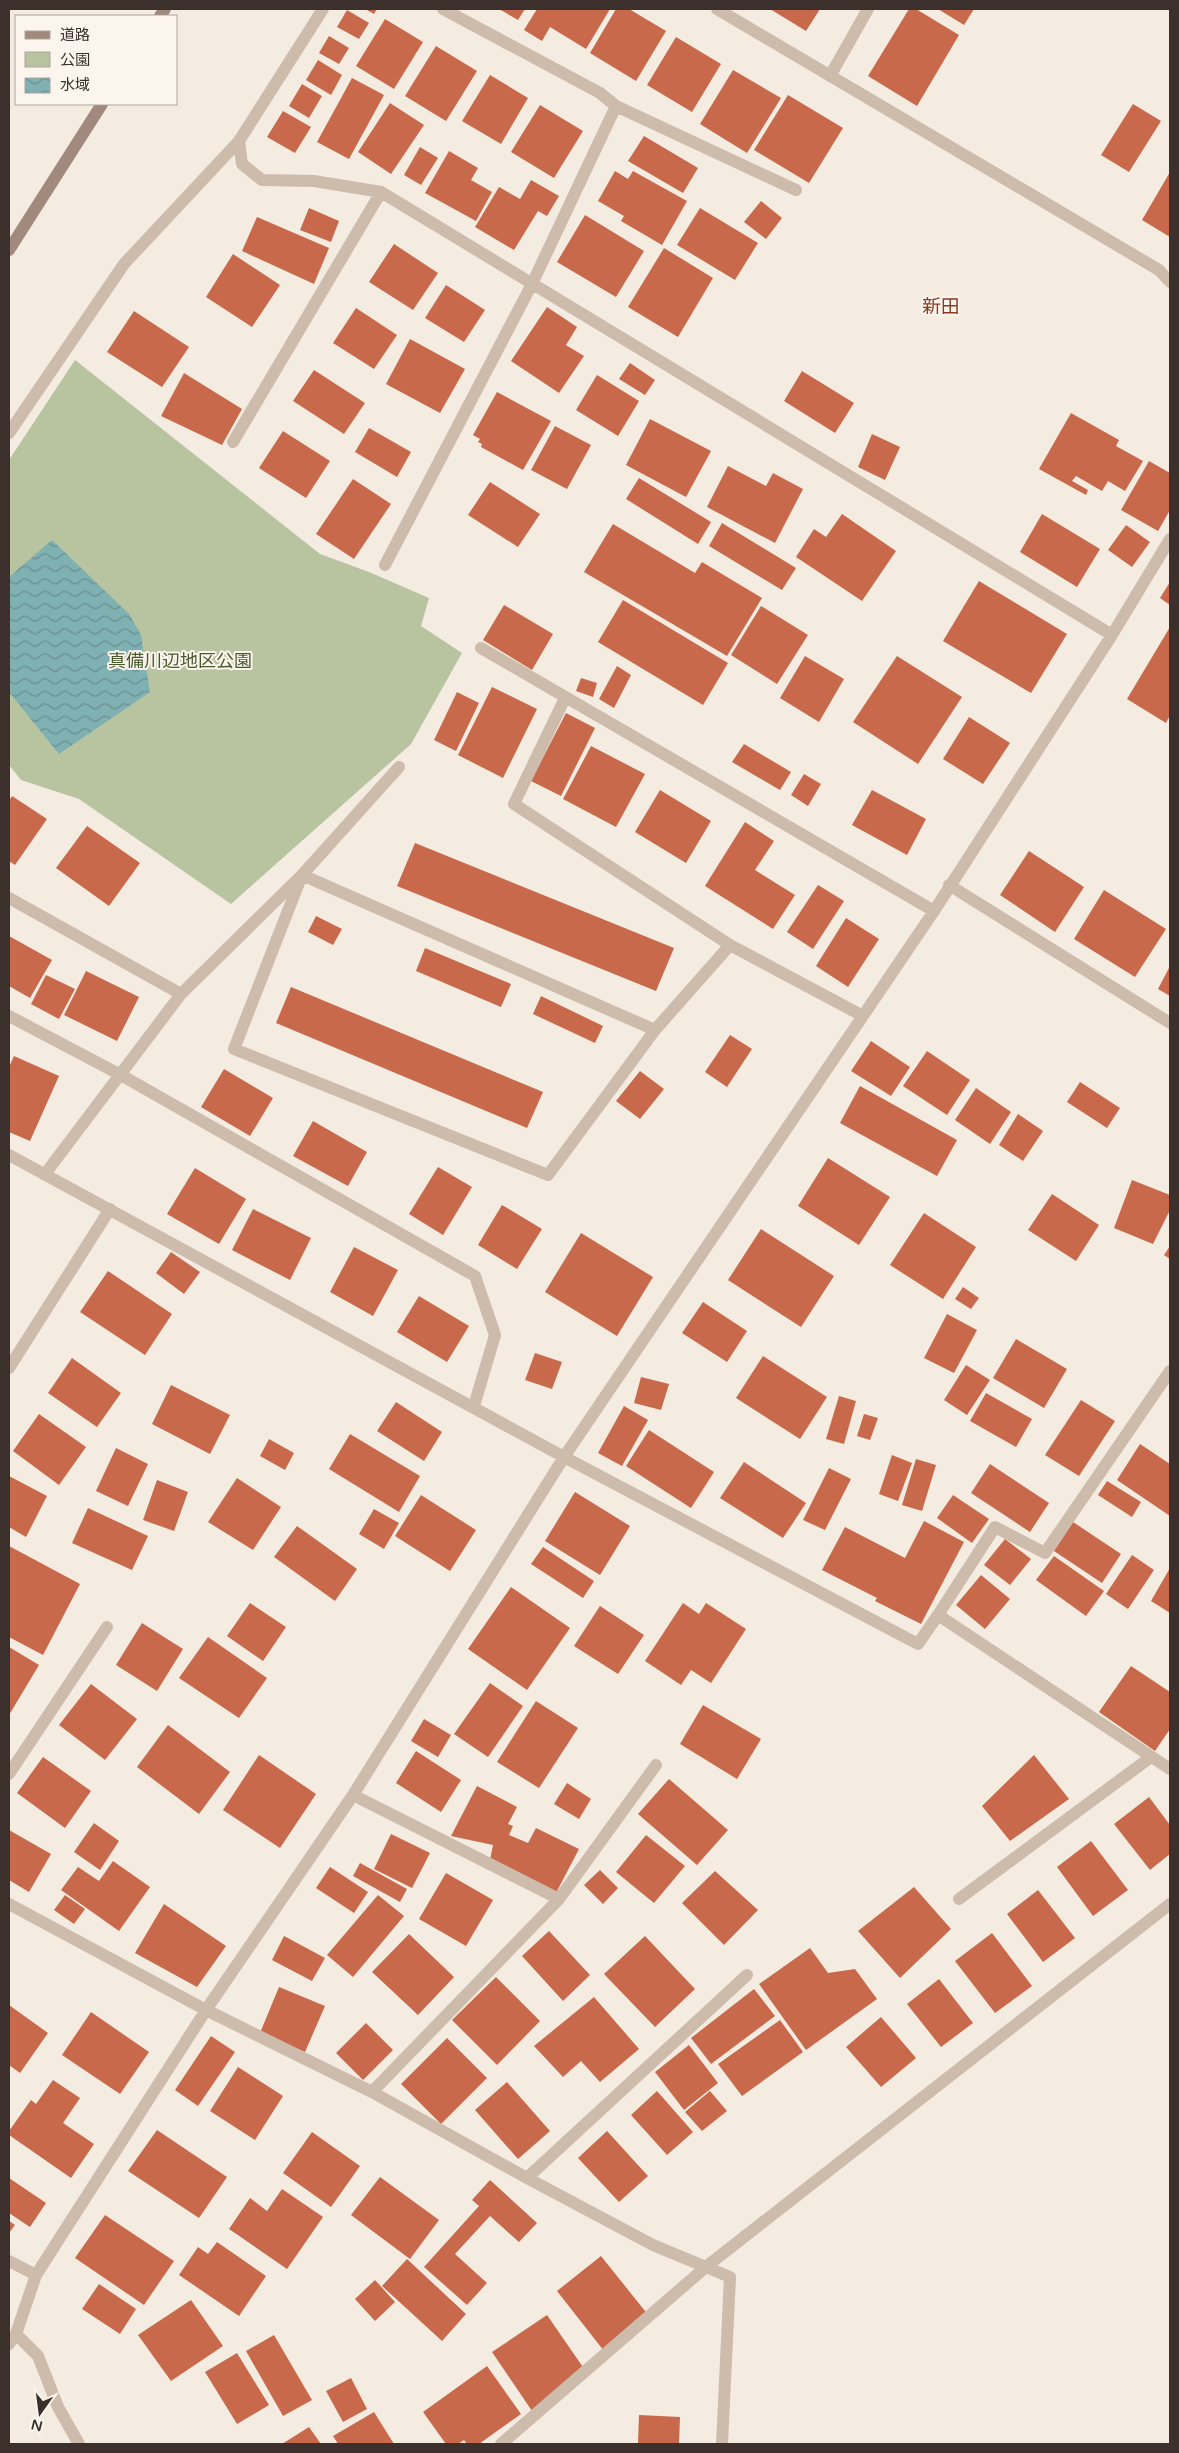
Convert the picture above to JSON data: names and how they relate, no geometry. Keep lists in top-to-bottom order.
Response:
{
  "districts": ["新田"],
  "parks": ["真備川辺地区公園"],
  "legend": ["道路", "公園", "水域"],
  "north": "bottom"
}
